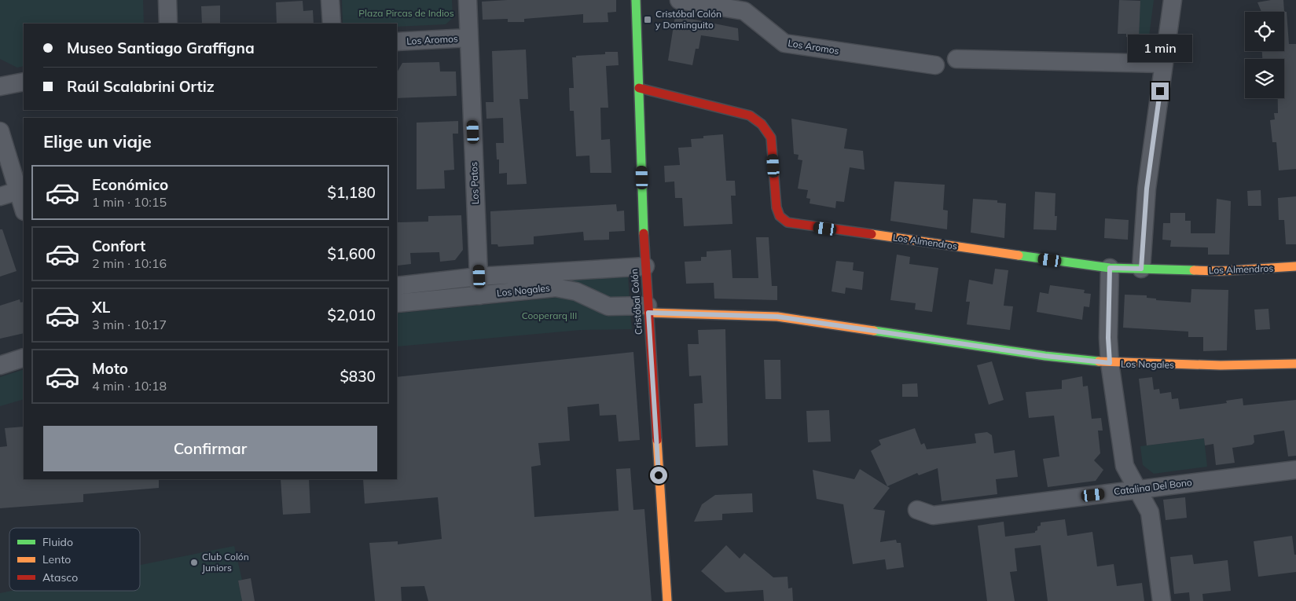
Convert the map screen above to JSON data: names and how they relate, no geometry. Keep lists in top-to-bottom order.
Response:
{
  "streets": {
    "street": [
      "Los Aromos",
      "Los Patos",
      "Los Almendros",
      "Los Nogales",
      "Cristóbal Colón",
      "Catalina Del Bono"
    ]
  },
  "crossings": [
    ["Los Aromos", "Los Patos"],
    ["Los Patos", "Los Nogales"],
    ["Los Almendros", "Cristóbal Colón"],
    ["Los Nogales", "Cristóbal Colón"]
  ],
  "parks": ["Plaza Pircas de Indios", "Cooperarq III"],
  "places": {
    "transit": ["Cristóbal Colón y Dominguito"],
    "other": ["Club Colón Juniors"]
  },
  "legend": ["Fluido", "Lento", "Atasco"],
  "page": {
    "banner": ["Museo Santiago Graffigna", "Raúl Scalabrini Ortiz"],
    "bubble": "1 min",
    "heading": "Elige un viaje",
    "list": [
      {
        "name": "Económico",
        "note": "1 min · 10:15",
        "value": "$1,180"
      },
      {
        "name": "Confort",
        "note": "2 min · 10:16",
        "value": "$1,600"
      },
      {
        "name": "XL",
        "note": "3 min · 10:17",
        "value": "$2,010"
      },
      {
        "name": "Moto",
        "note": "4 min · 10:18",
        "value": "$830"
      }
    ],
    "buttons": "Confirmar"
  }
}
